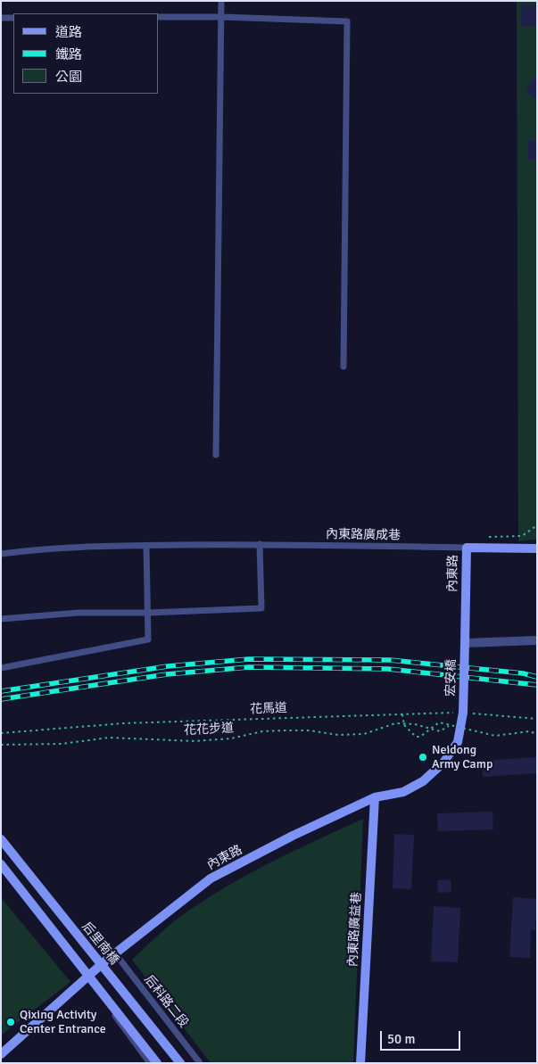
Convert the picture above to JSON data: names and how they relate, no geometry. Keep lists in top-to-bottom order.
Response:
{
  "streets": {
    "street": [
      "內東路",
      "宏安橋",
      "內東路廣益巷",
      "后里南橋"
    ],
    "lane": ["內東路廣成巷", "后科路二段"],
    "path": ["花馬道", "花花步道"]
  },
  "crossings": [
    ["內東路廣成巷", "內東路"],
    ["內東路", "宏安橋"],
    ["內東路", "花馬道"],
    ["內東路", "內東路廣益巷"],
    ["內東路", "后科路二段"],
    ["宏安橋", "花馬道"]
  ],
  "places": ["Neidong Army Camp", "Qixing Activity Center Entrance"],
  "legend": ["道路", "鐵路", "公園"],
  "scale_bar": "50 m"
}
